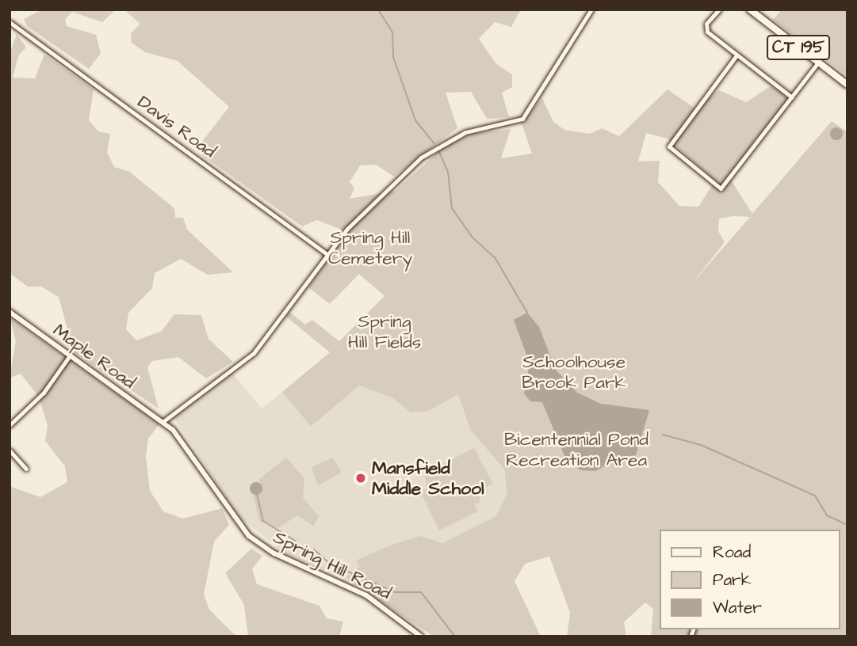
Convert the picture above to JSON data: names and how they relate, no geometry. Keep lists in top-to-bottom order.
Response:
{
  "streets": {
    "main road": ["CT 195"],
    "street": ["Davis Road", "Maple Road", "Spring Hill Road"]
  },
  "crossings": [
    ["Maple Road", "Spring Hill Road"]
  ],
  "parks": [
    "Spring Hill Cemetery",
    "Spring Hill Fields",
    "Schoolhouse Brook Park",
    "Bicentennial Pond Recreation Area"
  ],
  "places": ["Mansfield Middle School"],
  "legend": ["Road", "Park", "Water"]
}
